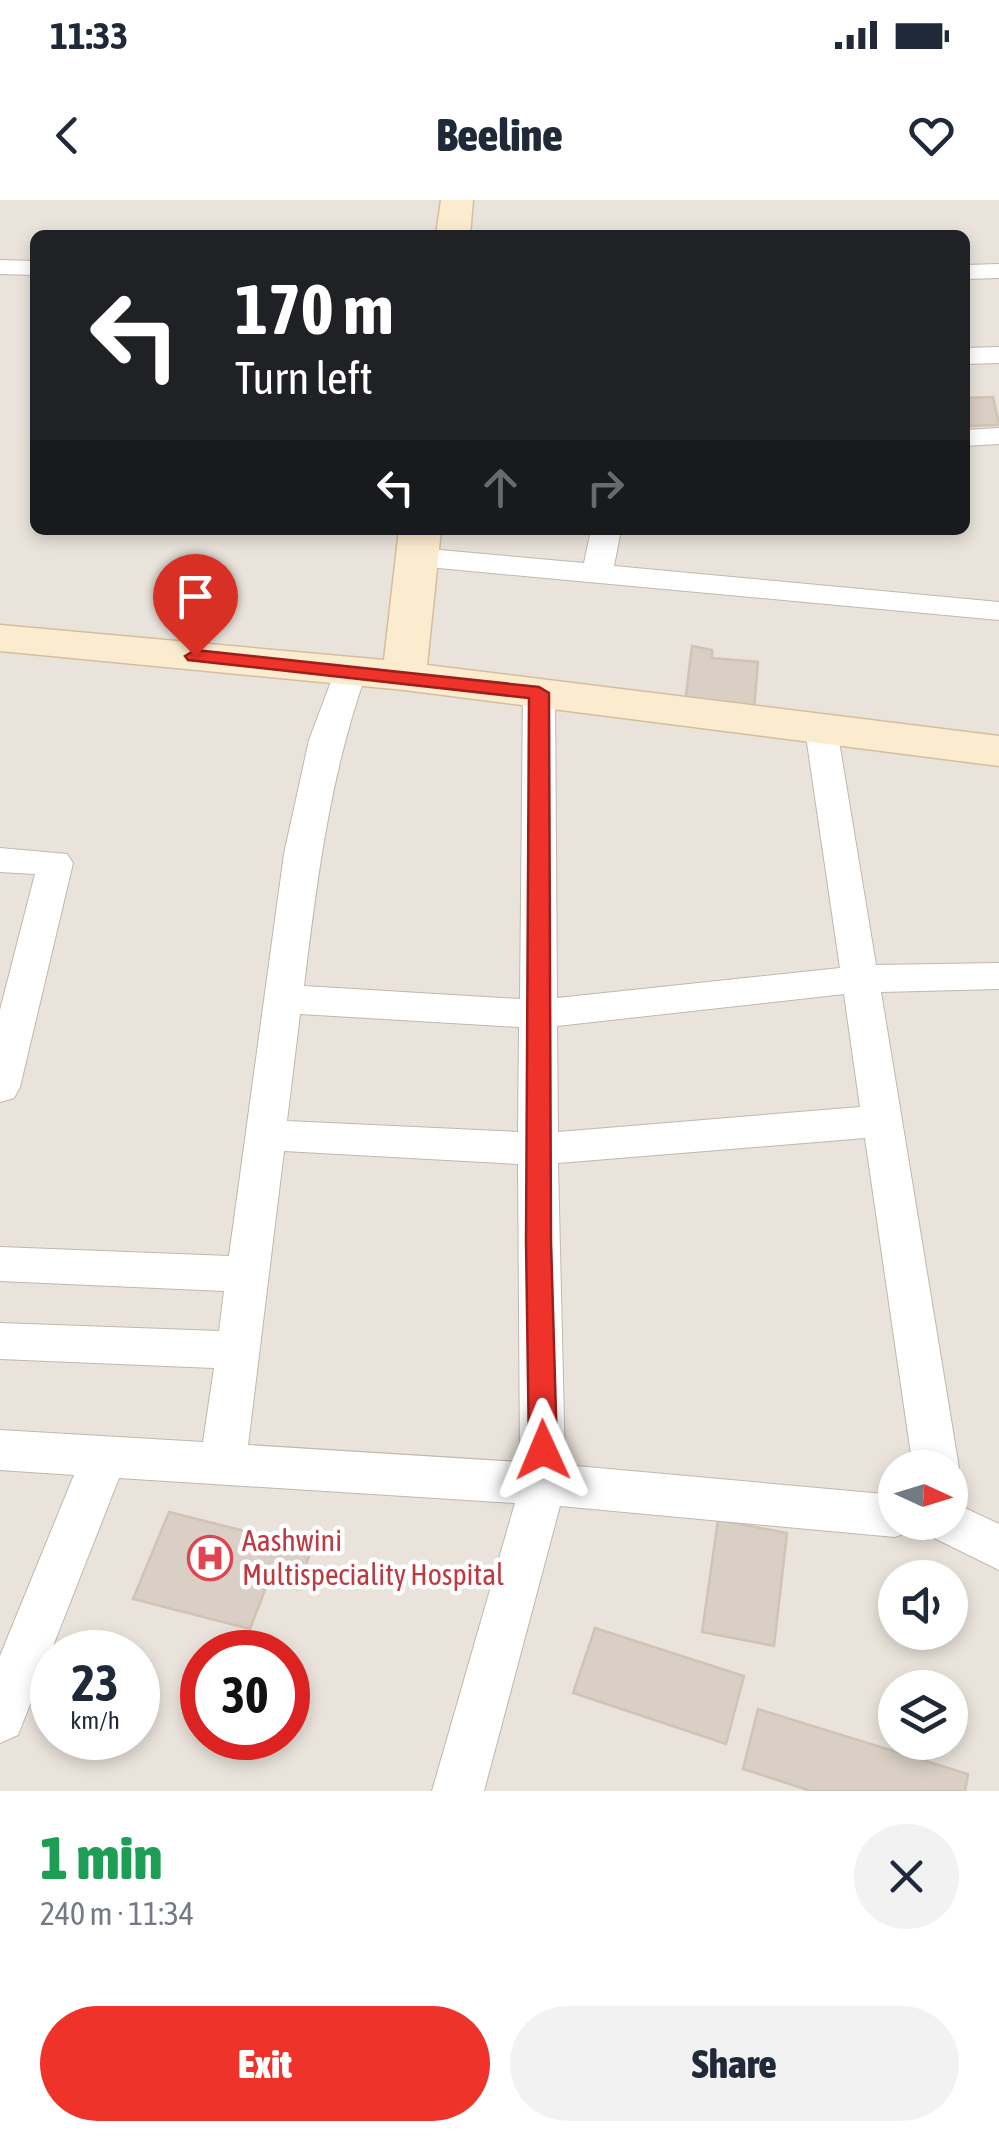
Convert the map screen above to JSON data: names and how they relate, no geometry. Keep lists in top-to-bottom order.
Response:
{
  "places": {
    "hospital": ["Aashwini Multispeciality Hospital"]
  },
  "north": "right",
  "page": {
    "status": "11:33",
    "header": "Beeline",
    "turn": ["170 m", "Turn left"],
    "speed": "23 km/h",
    "limit": "30",
    "heading": ["1 min", "240 m · 11:34"],
    "buttons": ["Exit", "Share"]
  }
}
